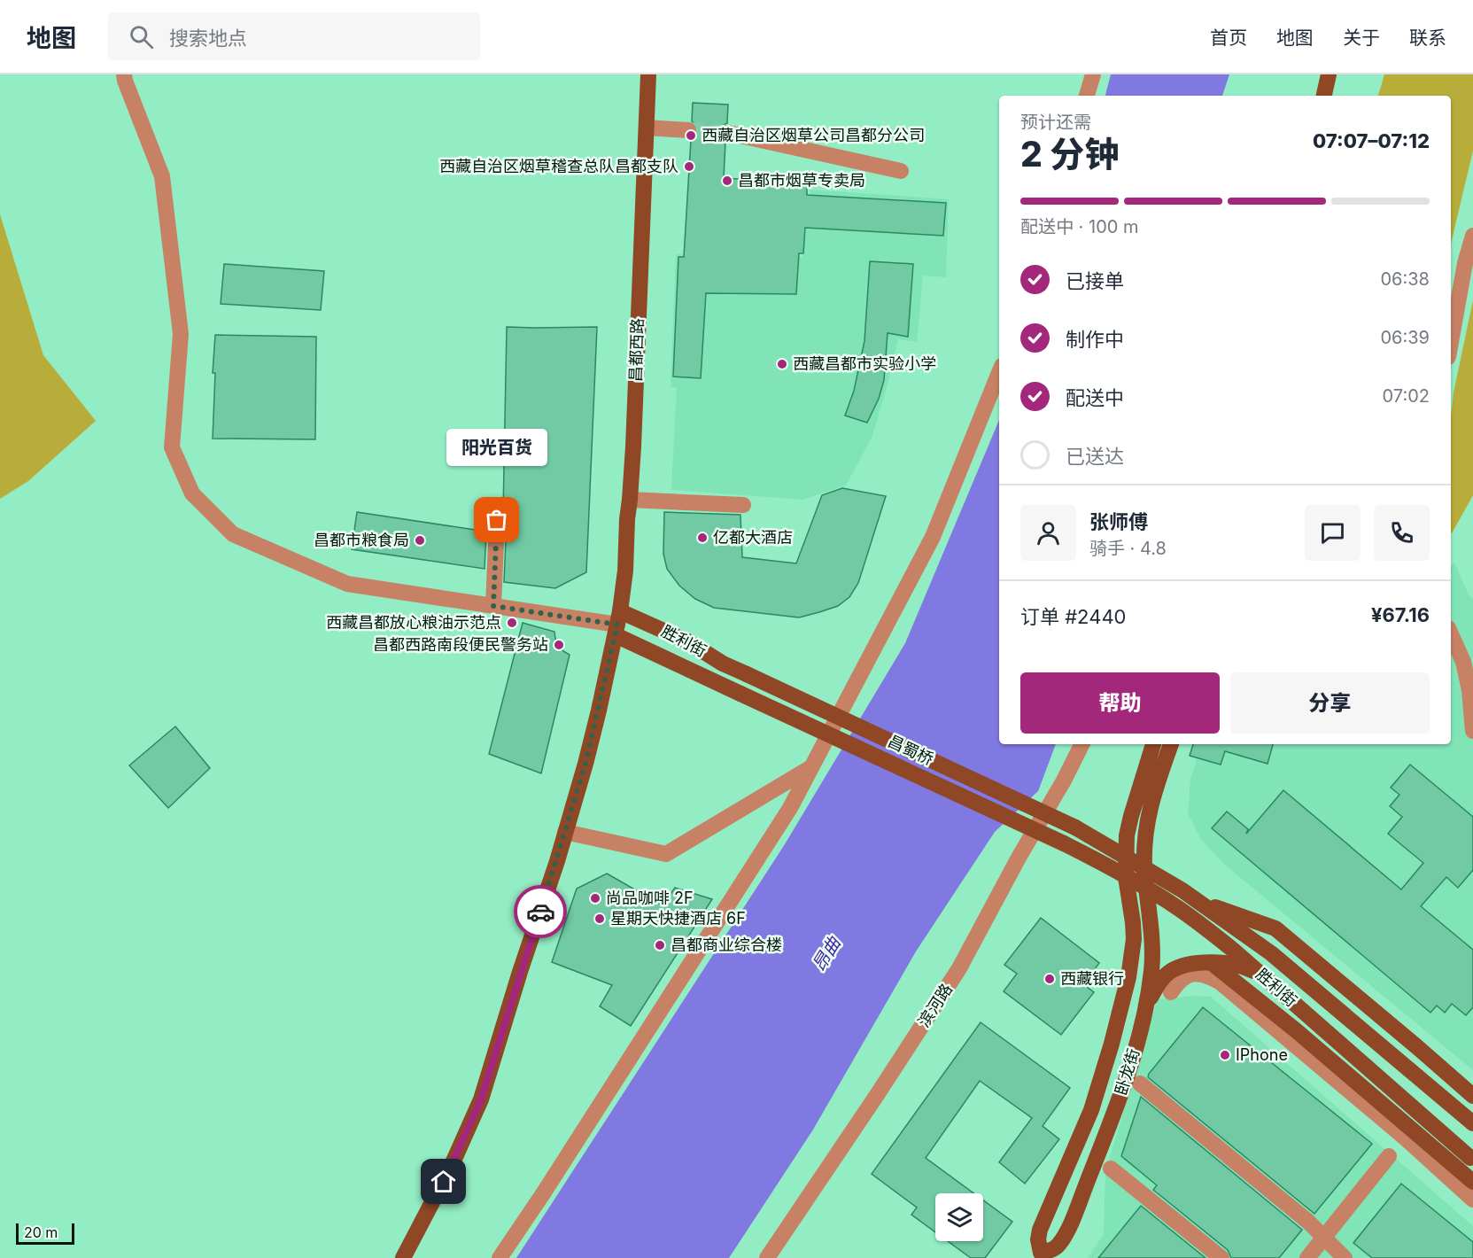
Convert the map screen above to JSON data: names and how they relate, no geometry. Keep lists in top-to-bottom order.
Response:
{
  "streets": {
    "main road": [
      "昌都西路",
      "胜利街",
      "昌蜀桥",
      "卧龙街"
    ],
    "street": ["滨河路"]
  },
  "crossings": [
    ["昌都西路", "胜利街"],
    ["胜利街", "昌蜀桥"],
    ["胜利街", "卧龙街"]
  ],
  "water": ["昂曲"],
  "places": [
    "西藏自治区烟草公司昌都分公司",
    "西藏自治区烟草稽查总队昌都支队",
    "昌都市烟草专卖局",
    "西藏昌都市实验小学",
    "阳光百货",
    "亿都大酒店",
    "昌都市粮食局",
    "西藏昌都放心粮油示范点",
    "昌都西路南段便民警务站",
    "尚品咖啡 2F",
    "星期天快捷酒店 6F",
    "昌都商业综合楼",
    "西藏银行",
    "IPhone"
  ],
  "scale_bar": "20 m",
  "page": {
    "header": "地图",
    "search": "搜索地点",
    "nav": [
      "首页",
      "地图",
      "关于",
      "联系"
    ],
    "heading": ["2 分钟", "预计还需", "07:07–07:12"],
    "panel": [
      "张师傅",
      "骑手 · 4.8",
      "订单 #2440",
      "¥67.16"
    ],
    "bar": "配送中 · 100 m",
    "list": [
      ["已接单", "06:38"],
      ["制作中", "06:39"],
      ["配送中", "07:02"],
      "已送达"
    ],
    "bubble": "阳光百货",
    "buttons": ["帮助", "分享"],
    "scale": "20 m"
  }
}
